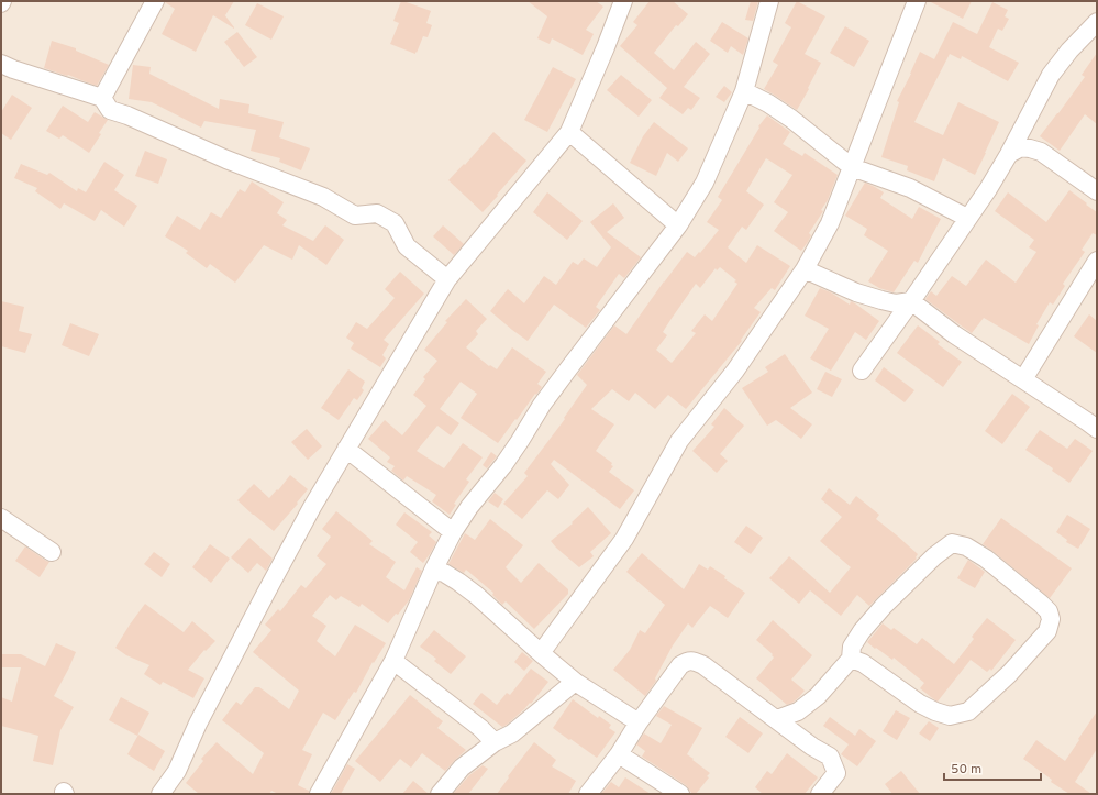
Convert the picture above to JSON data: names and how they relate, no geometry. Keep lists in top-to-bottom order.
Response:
{
  "scale_bar": "50 m"
}
